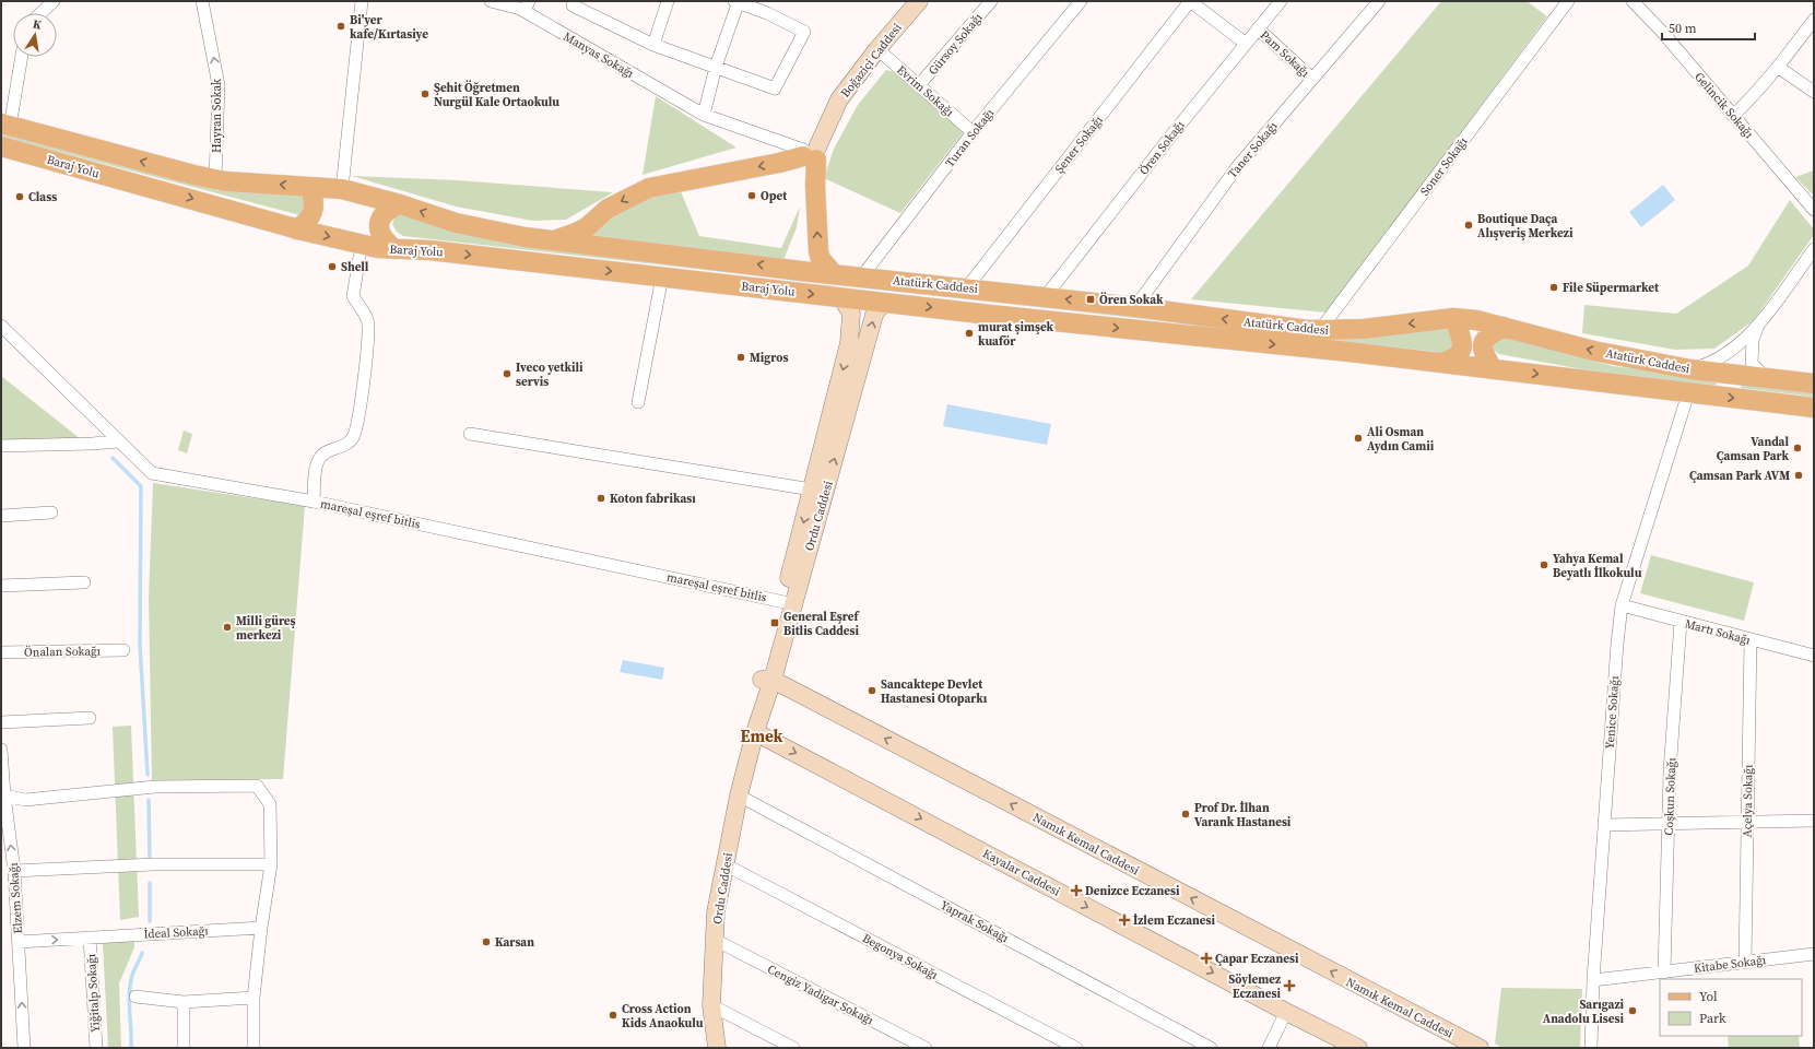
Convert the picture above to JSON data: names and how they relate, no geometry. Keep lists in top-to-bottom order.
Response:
{
  "streets": {
    "main road": [
      "Boğaziçi Caddesi",
      "Baraj Yolu",
      "Atatürk Caddesi",
      "Ordu Caddesi",
      "Namık Kemal Caddesi",
      "Kayalar Caddesi"
    ],
    "street": [
      "Gürsoy Sokağı",
      "Pam Sokağı",
      "Manyas Sokağı",
      "Evrim Sokağı",
      "Gelincik Sokağı",
      "Hayran Sokak",
      "Turan Sokağı",
      "Şener Sokağı",
      "Ören Sokağı",
      "Taner Sokağı",
      "Soner Sokağı",
      "mareşal eşref bitlis",
      "Martı Sokağı",
      "Önalan Sokağı",
      "Yenice Sokağı",
      "Coşkun Sokağı",
      "Açelya Sokağı",
      "Elzem Sokağı",
      "Yaprak Sokağı",
      "İdeal Sokağı",
      "Begonya Sokağı",
      "Kitabe Sokağı",
      "Yiğitalp Sokağı",
      "Cengiz Yadigar Sokağı"
    ]
  },
  "crossings": [
    ["Gürsoy Sokağı", "Evrim Sokağı"],
    ["Pam Sokağı", "Ören Sokağı"],
    ["Pam Sokağı", "Taner Sokağı"],
    ["Manyas Sokağı", "Boğaziçi Caddesi"],
    ["Boğaziçi Caddesi", "Evrim Sokağı"],
    ["Evrim Sokağı", "Turan Sokağı"],
    ["Hayran Sokak", "Baraj Yolu"],
    ["Turan Sokağı", "Atatürk Caddesi"],
    ["Şener Sokağı", "Atatürk Caddesi"],
    ["Ören Sokağı", "Atatürk Caddesi"],
    ["Taner Sokağı", "Atatürk Caddesi"],
    ["Baraj Yolu", "Atatürk Caddesi"],
    ["Baraj Yolu", "Ordu Caddesi"],
    ["Soner Sokağı", "Atatürk Caddesi"],
    ["Atatürk Caddesi", "Ordu Caddesi"],
    ["Atatürk Caddesi", "Yenice Sokağı"],
    ["mareşal eşref bitlis", "Ordu Caddesi"],
    ["Ordu Caddesi", "Namık Kemal Caddesi"],
    ["Ordu Caddesi", "Kayalar Caddesi"],
    ["Ordu Caddesi", "Yaprak Sokağı"],
    ["Ordu Caddesi", "Begonya Sokağı"],
    ["Ordu Caddesi", "Cengiz Yadigar Sokağı"],
    ["Martı Sokağı", "Yenice Sokağı"],
    ["Martı Sokağı", "Coşkun Sokağı"],
    ["Martı Sokağı", "Açelya Sokağı"],
    ["Yenice Sokağı", "Kitabe Sokağı"],
    ["Coşkun Sokağı", "Kitabe Sokağı"],
    ["Açelya Sokağı", "Kitabe Sokağı"],
    ["Elzem Sokağı", "İdeal Sokağı"],
    ["İdeal Sokağı", "Yiğitalp Sokağı"]
  ],
  "one_way": [
    "Hayran Sokak",
    "Namık Kemal Caddesi",
    "Kayalar Caddesi",
    "Elzem Sokağı"
  ],
  "districts": ["Emek"],
  "places": {
    "other": [
      "Bi'yer kafe/Kırtasiye",
      "Şehit Öğretmen Nurgül Kale Ortaokulu",
      "Opet",
      "Class",
      "Boutique Daça Alışveriş Merkezi",
      "Shell",
      "File Süpermarket",
      "murat şimşek kuaför",
      "Migros",
      "Iveco yetkili servis",
      "Ali Osman Aydın Camii",
      "Vandal Çamsan Park",
      "Çamsan Park AVM",
      "Koton fabrikası",
      "Yahya Kemal Beyatlı İlkokulu",
      "Milli güreş merkezi",
      "Sancaktepe Devlet Hastanesi Otoparkı",
      "Prof Dr. İlhan Varank Hastanesi",
      "Karsan",
      "Sarıgazi Anadolu Lisesi",
      "Cross Action Kids Anaokulu"
    ],
    "transit": ["Ören Sokak", "General Eşref Bitlis Caddesi"],
    "health": [
      "Denizce Eczanesi",
      "İzlem Eczanesi",
      "Çapar Eczanesi",
      "Söylemez Eczanesi"
    ]
  },
  "legend": ["Yol", "Park"],
  "scale_bar": "50 m",
  "north": "top"
}
